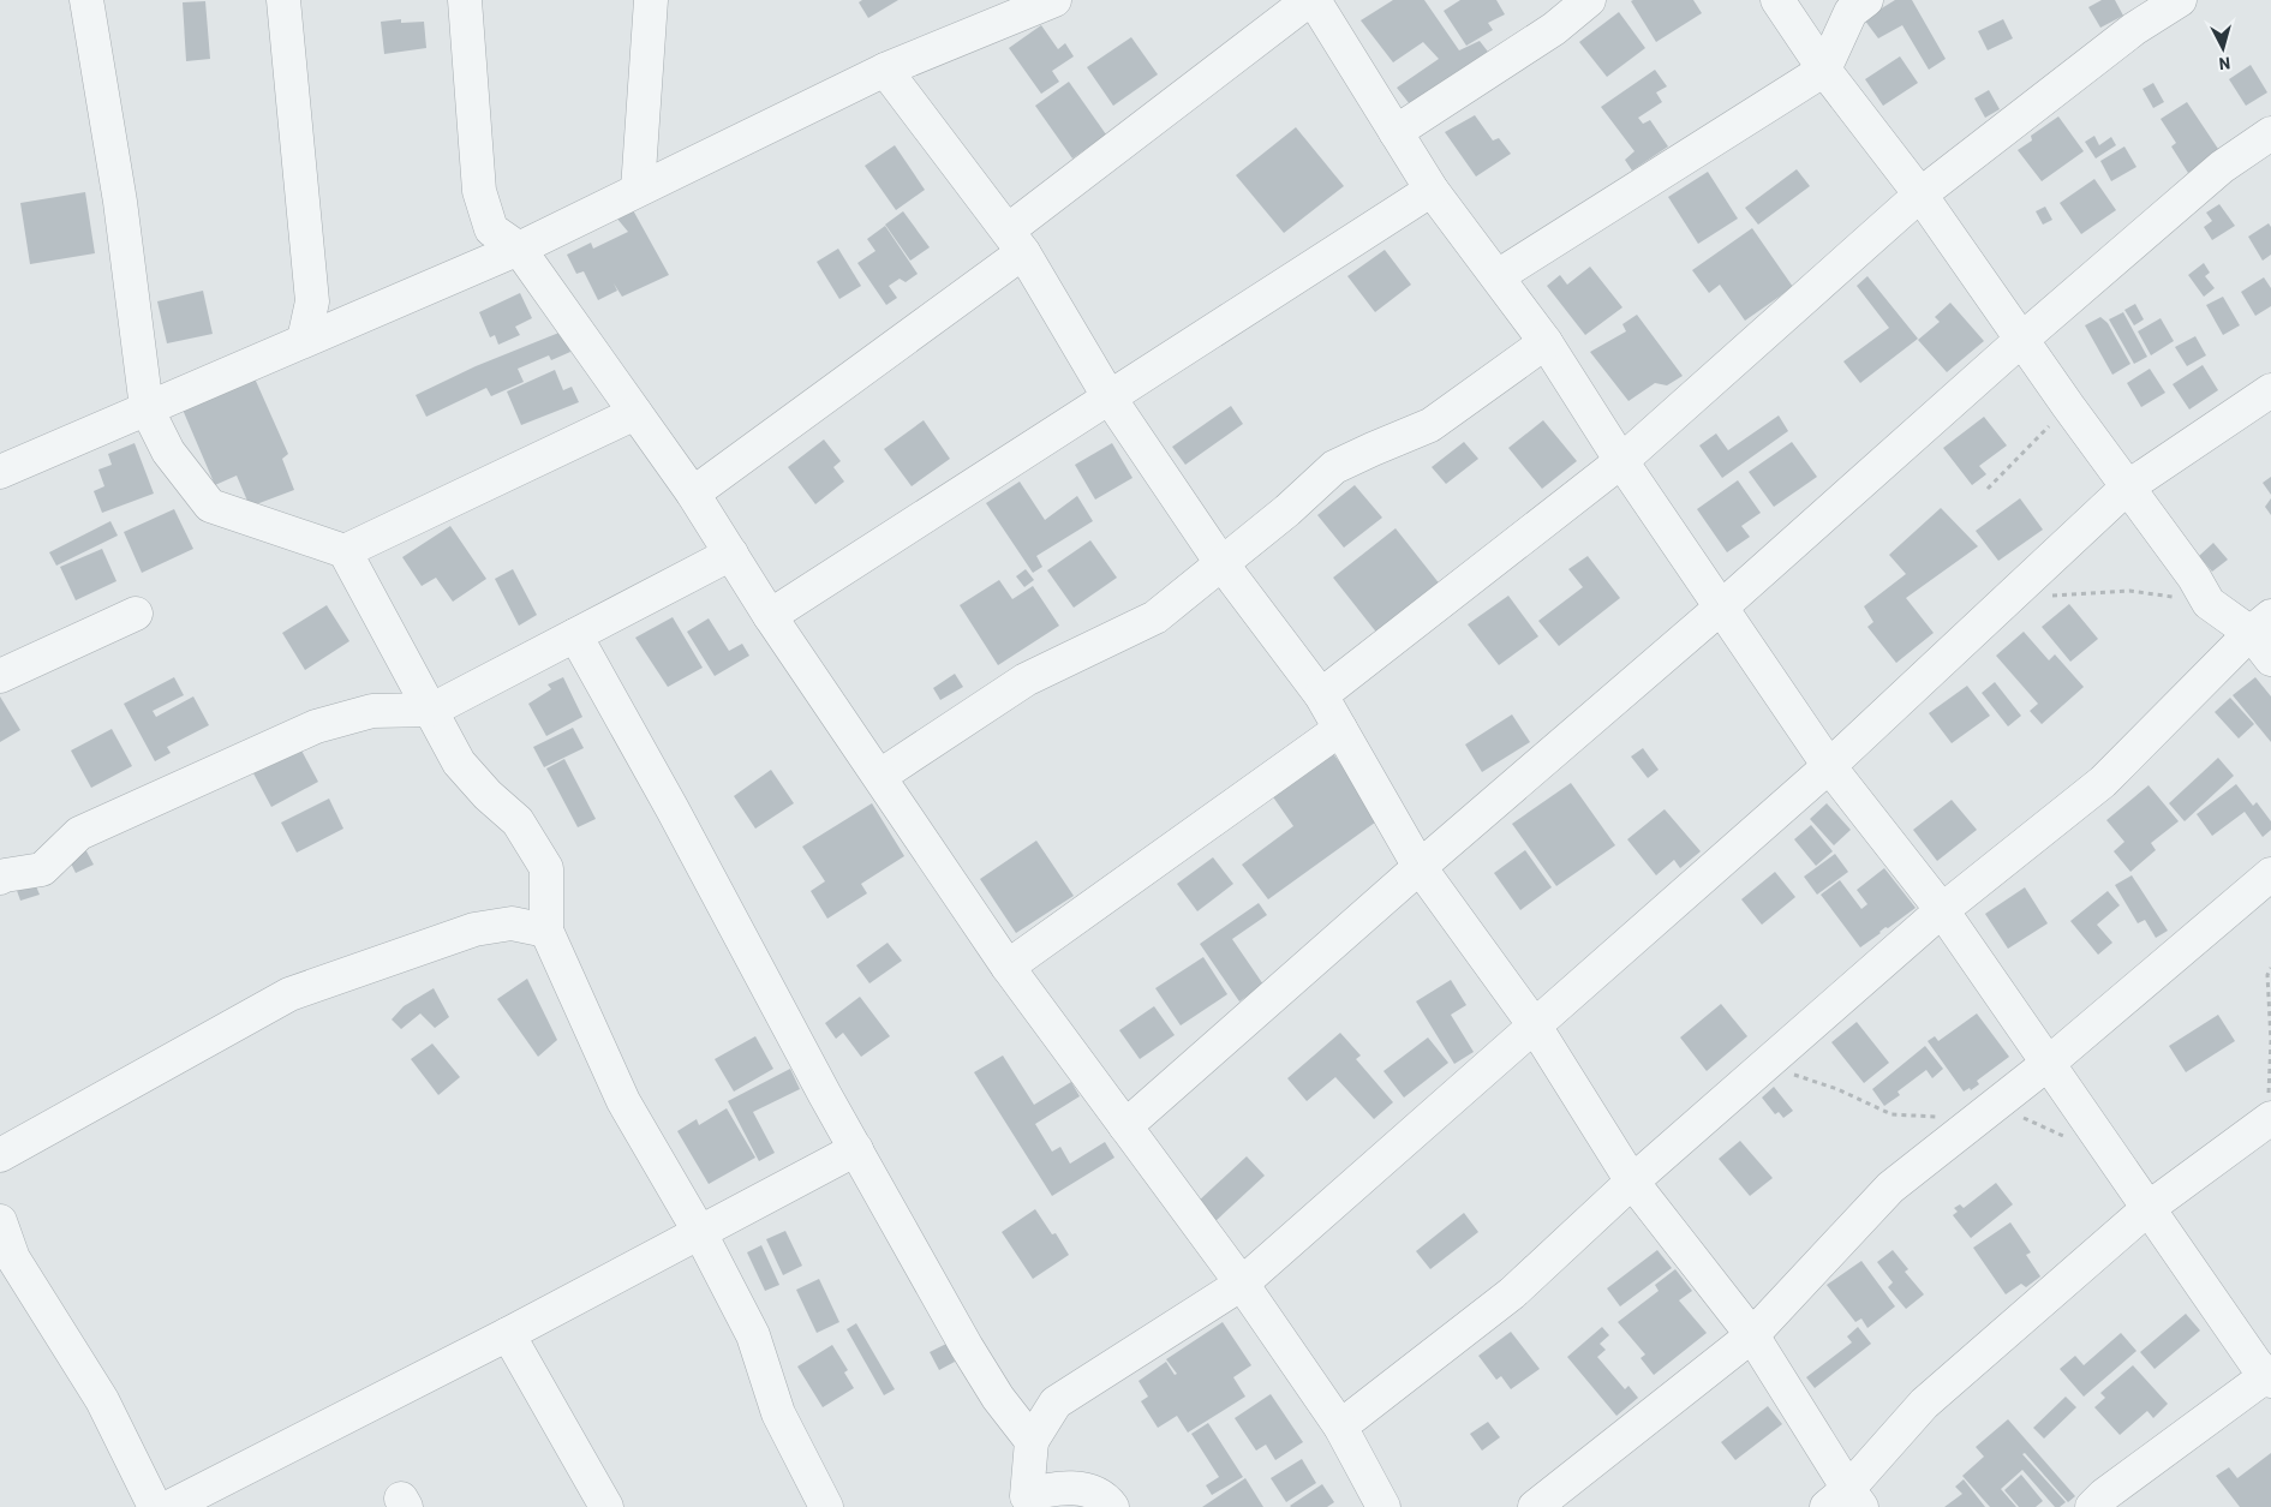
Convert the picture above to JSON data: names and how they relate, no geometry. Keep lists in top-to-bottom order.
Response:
{
  "north": "bottom"
}
